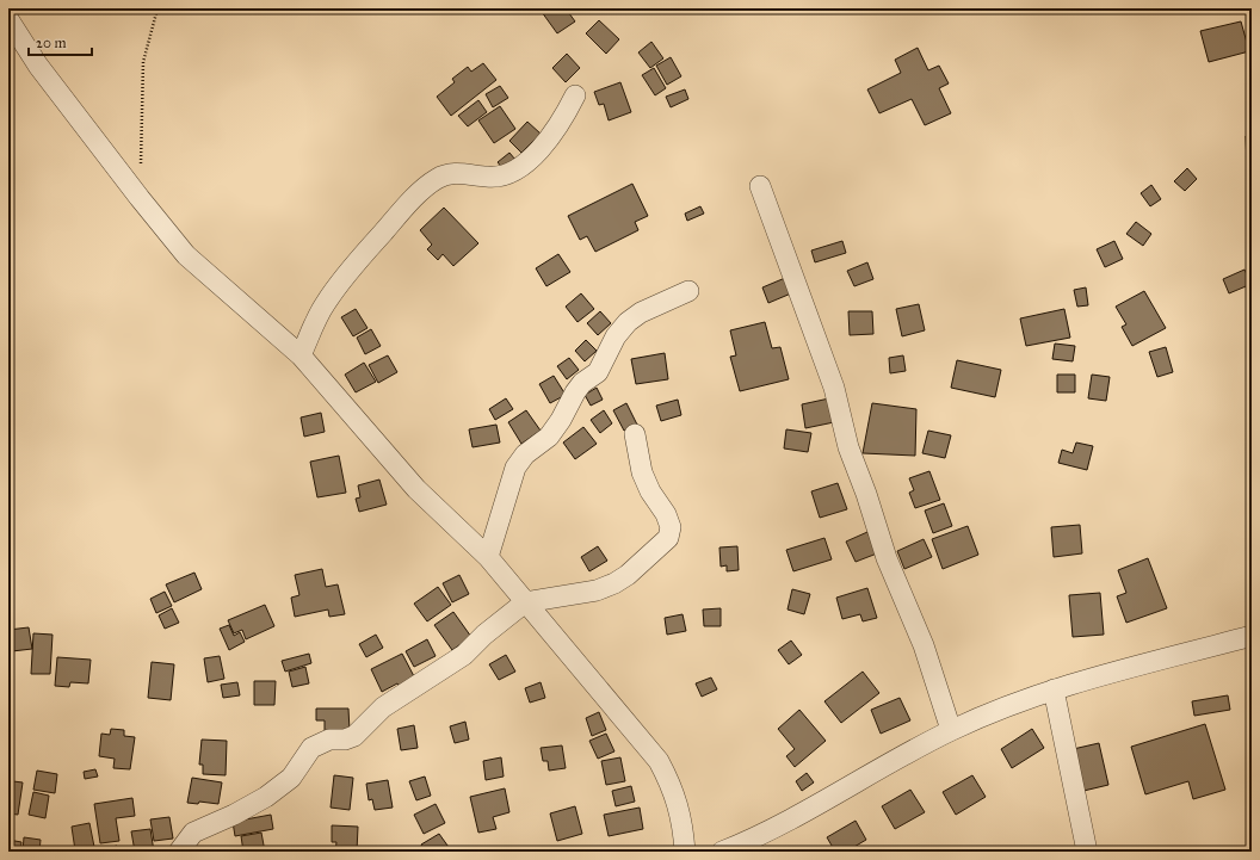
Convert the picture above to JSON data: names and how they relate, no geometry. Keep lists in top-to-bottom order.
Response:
{
  "scale_bar": "20 m"
}
